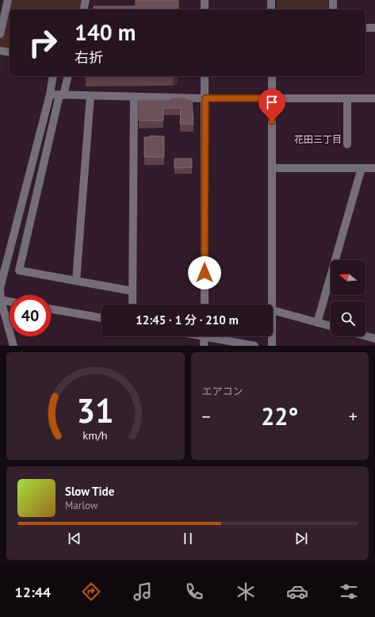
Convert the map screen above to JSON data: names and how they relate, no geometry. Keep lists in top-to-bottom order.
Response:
{
  "districts": ["花田三丁目"],
  "north": "left",
  "page": {
    "turn": ["140 m", "右折"],
    "limit": "40",
    "trip": "12:45 · 1 分 · 210 m",
    "tile": "エアコン",
    "heat": ["−", "22°", "+"],
    "song": ["Slow Tide", "Marlow"],
    "tabs": "12:44",
    "gauge": ["31", "km/h"]
  }
}
